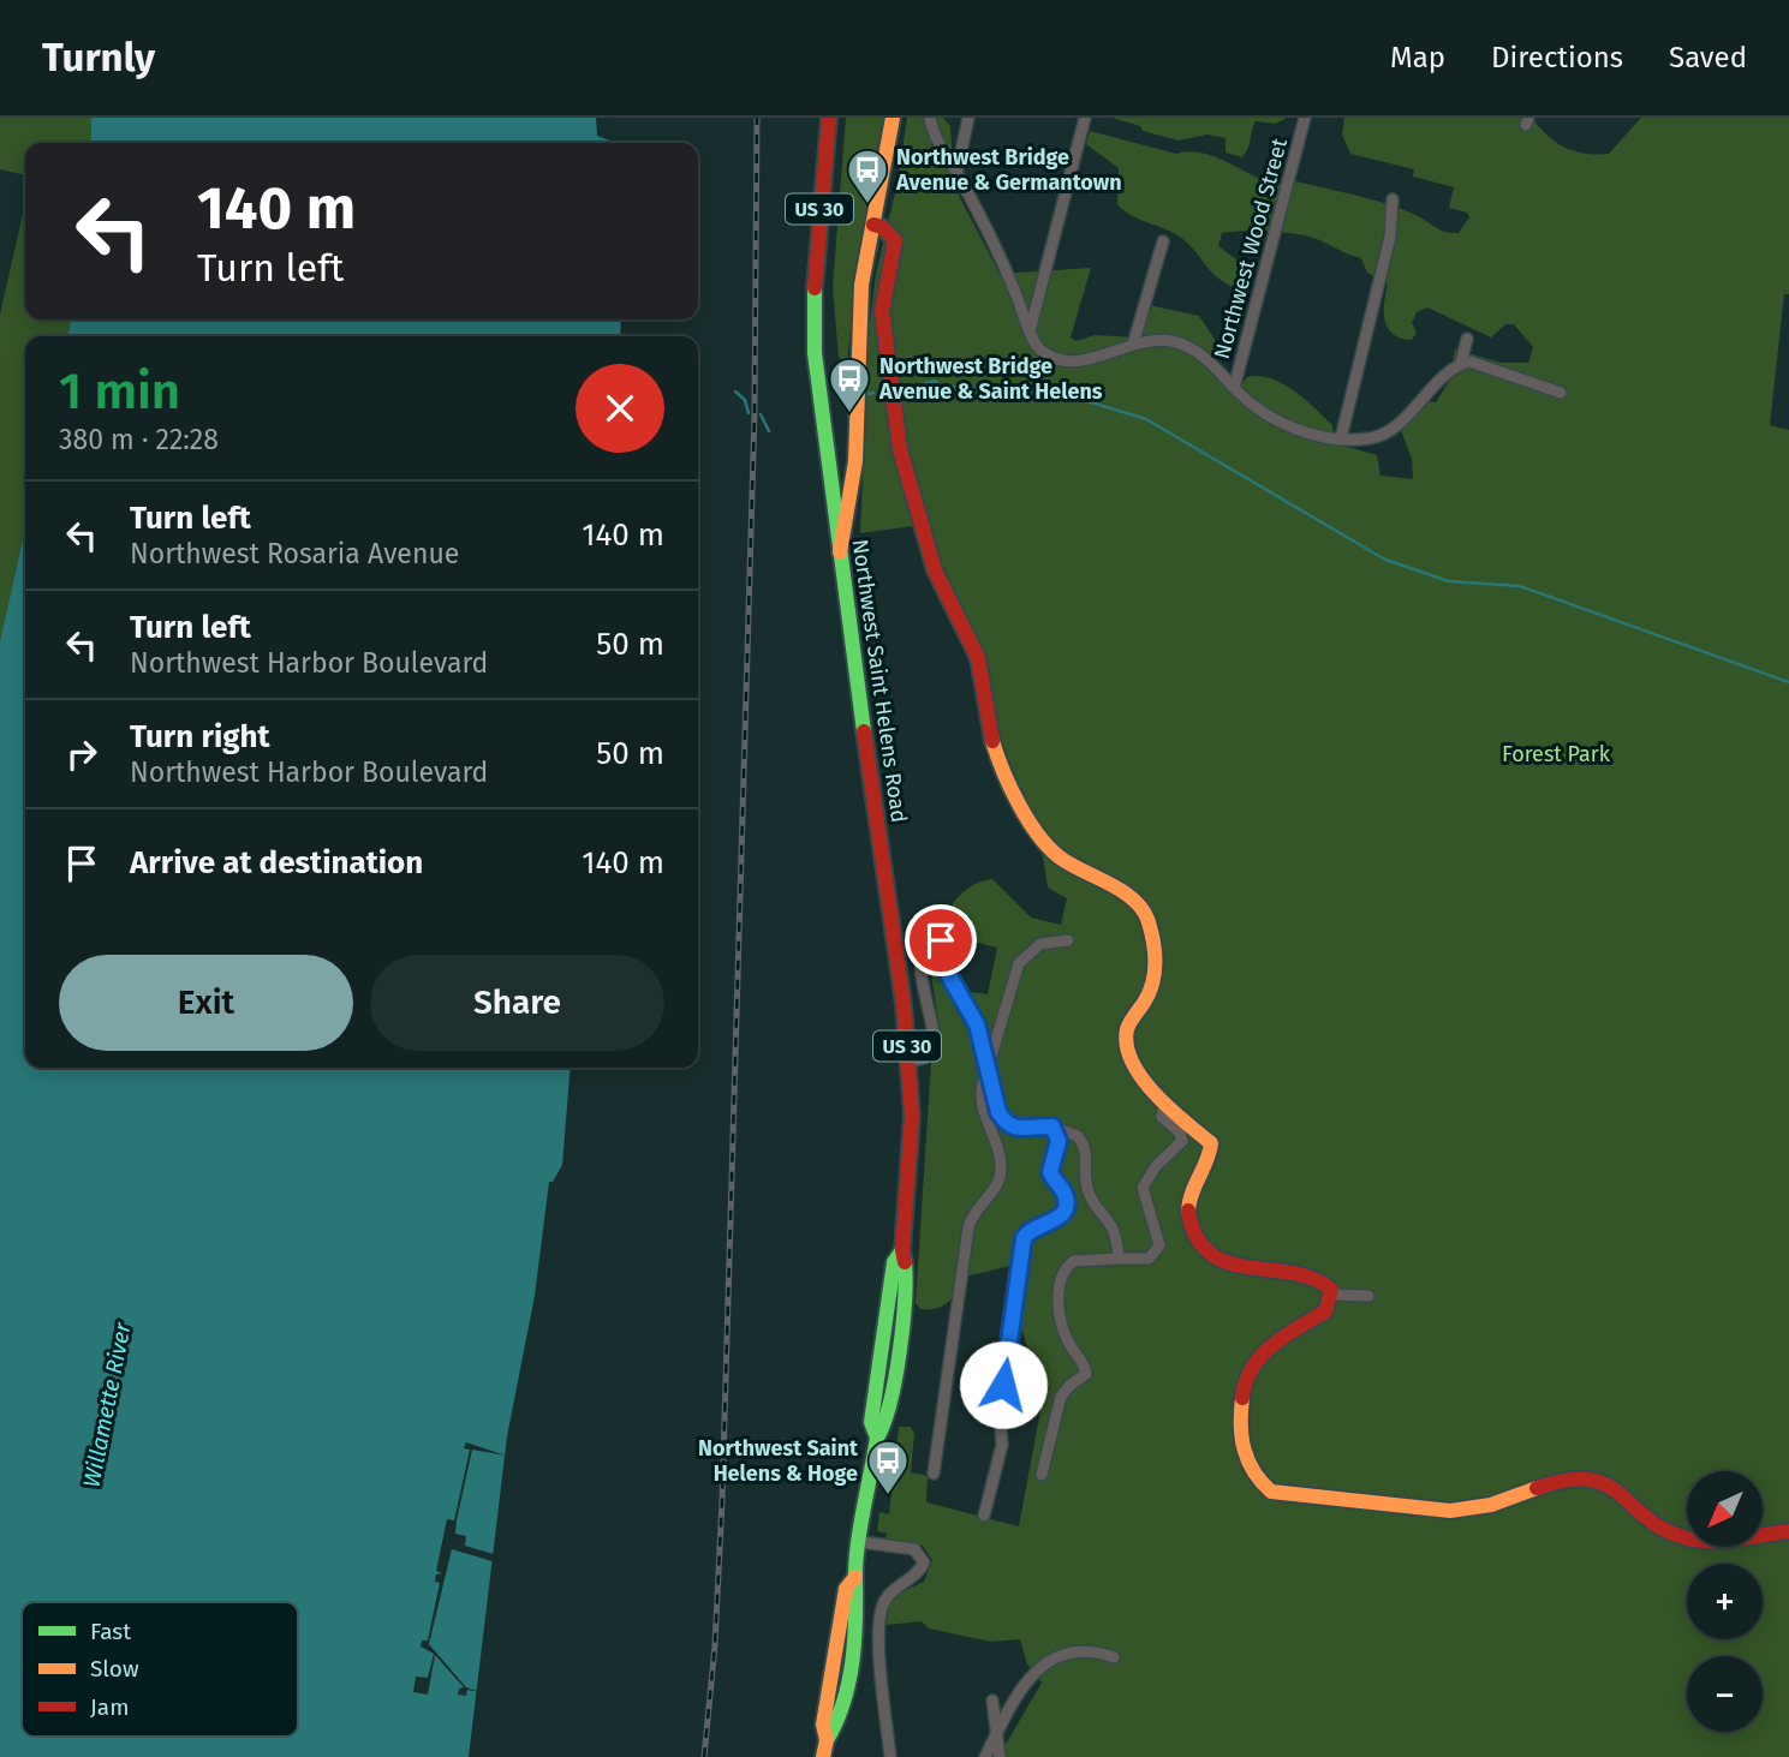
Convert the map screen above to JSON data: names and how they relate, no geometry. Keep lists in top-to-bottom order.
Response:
{
  "streets": {
    "main road": ["US 30", "Northwest Saint Helens Road"],
    "street": ["Northwest Wood Street"]
  },
  "water": ["Willamette River"],
  "parks": ["Forest Park"],
  "places": {
    "bus stop": ["Northwest Bridge Avenue & Germantown", "Northwest Bridge Avenue & Saint Helens", "Northwest Saint Helens & Hoge"]
  },
  "legend": ["Fast", "Slow", "Jam"],
  "north": "bottom left",
  "page": {
    "header": "Turnly",
    "nav": ["Map", "Directions", "Saved"],
    "turn": ["140 m", "Turn left"],
    "heading": ["1 min", "380 m · 22:28"],
    "list": [
      {
        "name": "Turn left",
        "note": "Northwest Rosaria Avenue",
        "value": "140 m"
      },
      {
        "name": "Turn left",
        "note": "Northwest Harbor Boulevard",
        "value": "50 m"
      },
      {
        "name": "Turn right",
        "note": "Northwest Harbor Boulevard",
        "value": "50 m"
      },
      {
        "name": "Arrive at destination",
        "value": "140 m"
      }
    ],
    "buttons": ["Exit", "Share"],
    "map_buttons": ["+", "−"]
  }
}
